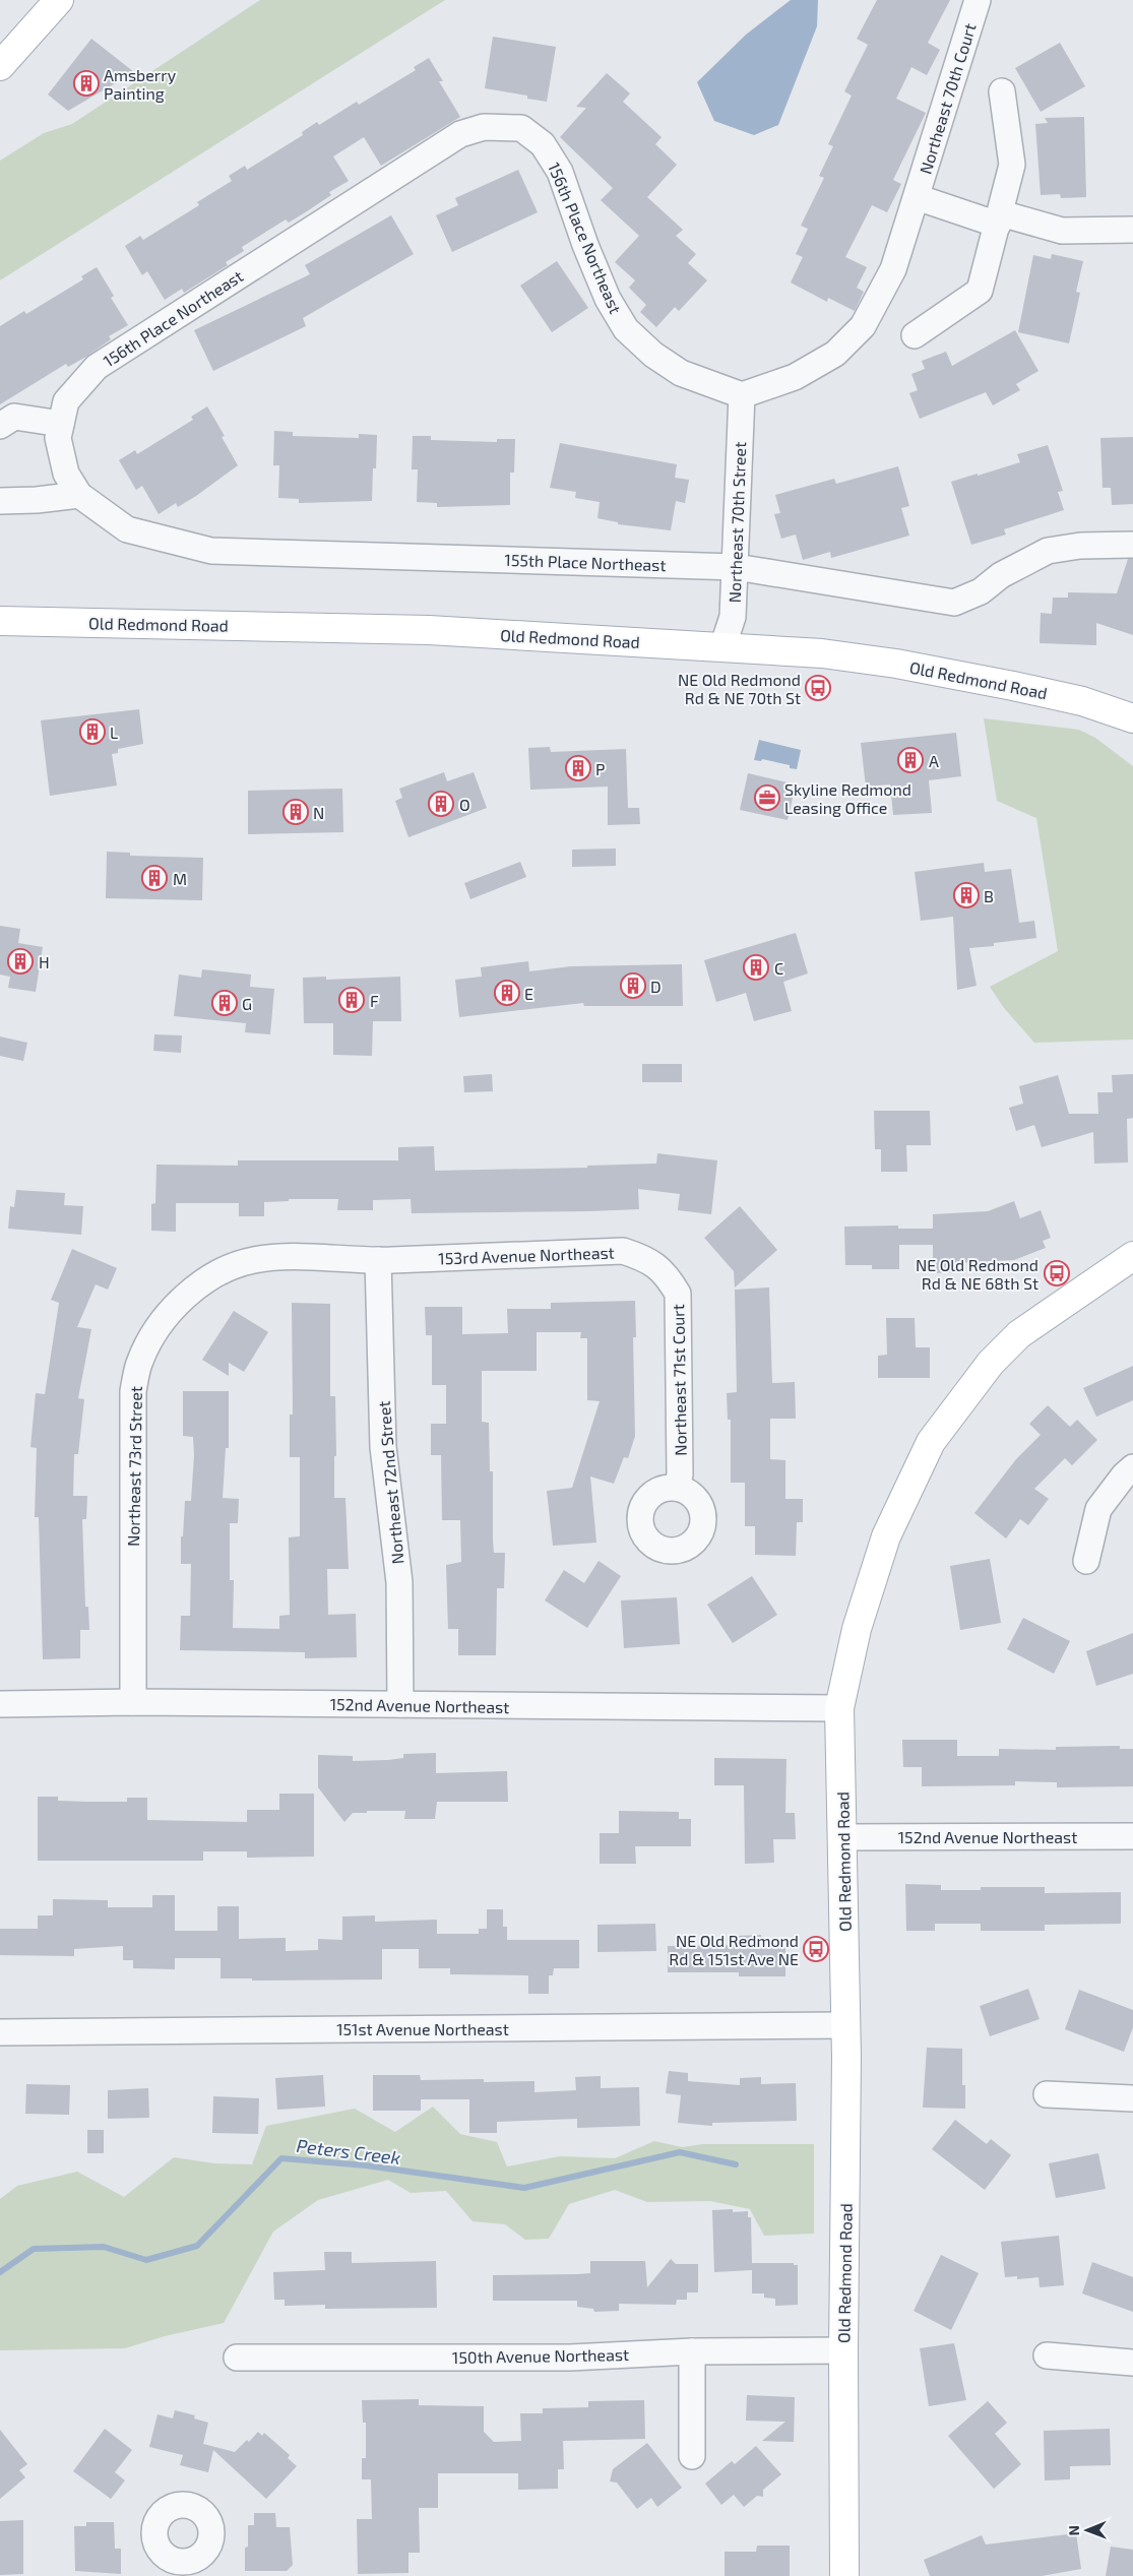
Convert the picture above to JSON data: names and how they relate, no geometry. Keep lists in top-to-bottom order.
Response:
{
  "streets": {
    "main road": ["Old Redmond Road"],
    "street": [
      "Northeast 70th Court",
      "156th Place Northeast",
      "Northeast 70th Street",
      "155th Place Northeast",
      "153rd Avenue Northeast",
      "Northeast 71st Court",
      "Northeast 73rd Street",
      "Northeast 72nd Street",
      "152nd Avenue Northeast",
      "151st Avenue Northeast",
      "150th Avenue Northeast"
    ]
  },
  "crossings": [
    ["156th Place Northeast", "Northeast 70th Street"],
    ["156th Place Northeast", "155th Place Northeast"],
    ["Northeast 70th Street", "155th Place Northeast"],
    ["Northeast 70th Street", "Old Redmond Road"],
    ["Old Redmond Road", "152nd Avenue Northeast"],
    ["Old Redmond Road", "151st Avenue Northeast"],
    ["Old Redmond Road", "150th Avenue Northeast"],
    ["153rd Avenue Northeast", "Northeast 71st Court"],
    ["153rd Avenue Northeast", "Northeast 73rd Street"],
    ["153rd Avenue Northeast", "Northeast 72nd Street"],
    ["Northeast 73rd Street", "Northeast 72nd Street"],
    ["Northeast 73rd Street", "152nd Avenue Northeast"],
    ["Northeast 72nd Street", "152nd Avenue Northeast"]
  ],
  "water": ["Peters Creek"],
  "places": {
    "building": [
      "Amsberry Painting",
      "L",
      "A",
      "P",
      "O",
      "N",
      "M",
      "B",
      "H",
      "C",
      "D",
      "E",
      "F",
      "G"
    ],
    "bus stop": ["NE Old Redmond Rd & NE 70th St", "NE Old Redmond Rd & NE 68th St", "NE Old Redmond Rd & 151st Ave NE"],
    "office": ["Skyline Redmond Leasing Office"]
  },
  "north": "left"
}
